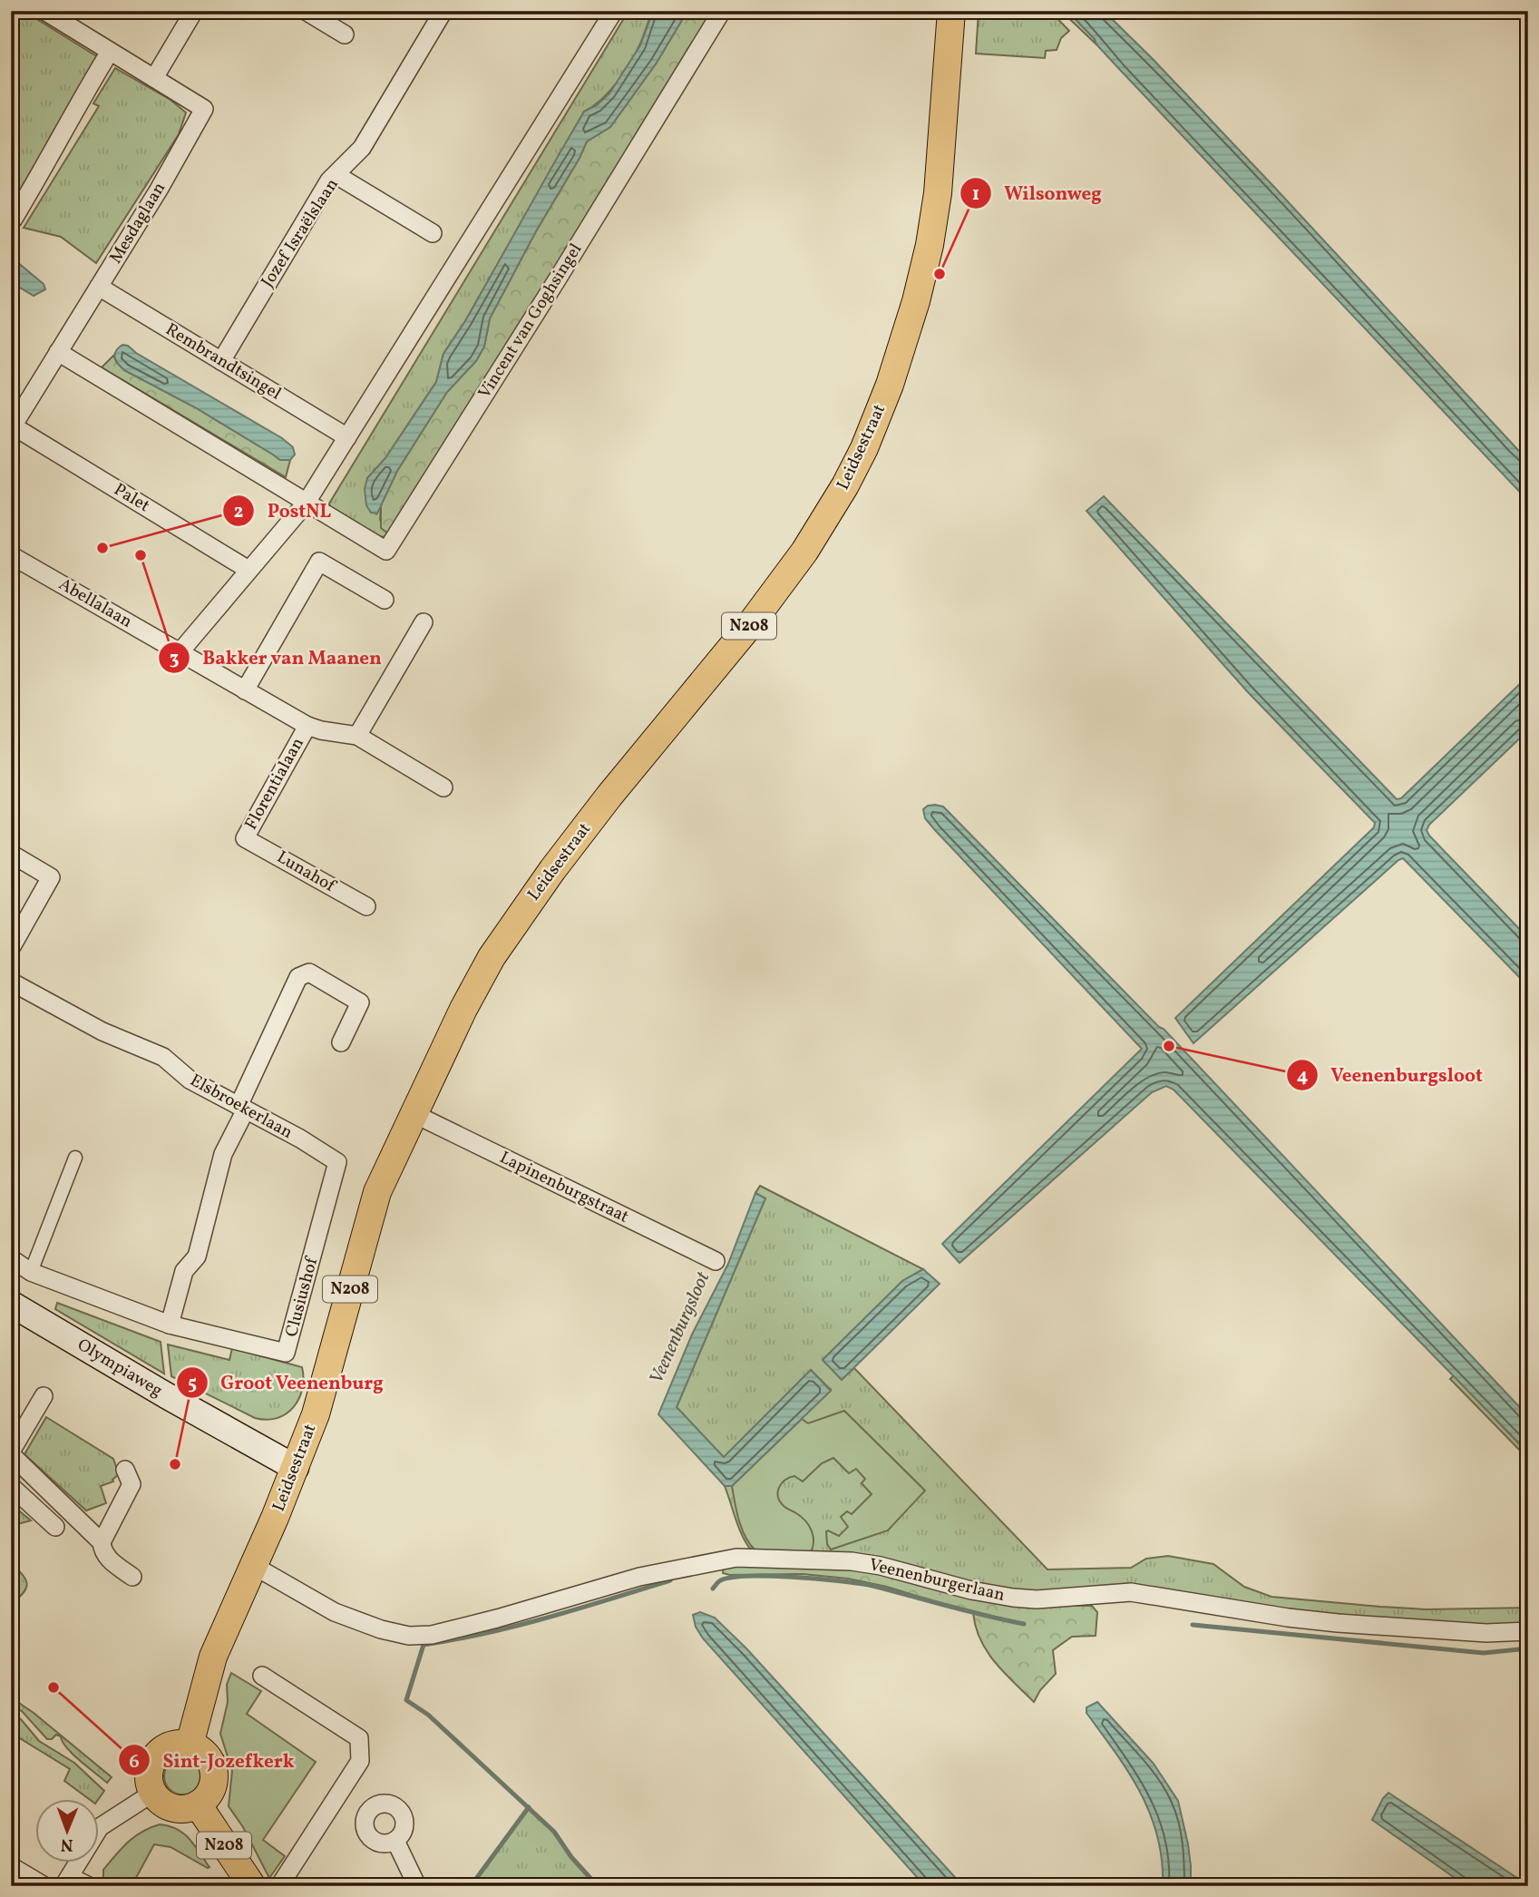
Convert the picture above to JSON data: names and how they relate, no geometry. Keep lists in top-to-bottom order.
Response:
{
  "streets": {
    "main road": ["Leidsestraat", "N208", "Olympiaweg"],
    "street": [
      "Mesdaglaan",
      "Jozef Israëlslaan",
      "Vincent van Goghsingel",
      "Rembrandtsingel",
      "Palet",
      "Abellalaan",
      "Florentialaan",
      "Lunahof",
      "Elsbroekerlaan",
      "Lapinenburgstraat",
      "Clusiushof",
      "Veenenburgerlaan"
    ]
  },
  "crossings": [
    ["Mesdaglaan", "Rembrandtsingel"],
    ["Mesdaglaan", "Palet"],
    ["Jozef Israëlslaan", "Rembrandtsingel"],
    ["Leidsestraat", "N208"],
    ["Leidsestraat", "Lapinenburgstraat"],
    ["Leidsestraat", "Olympiaweg"],
    ["Leidsestraat", "Veenenburgerlaan"],
    ["Abellalaan", "Florentialaan"],
    ["Florentialaan", "Lunahof"],
    ["Elsbroekerlaan", "Clusiushof"]
  ],
  "water": ["Veenenburgsloot"],
  "places": [
    "Wilsonweg",
    "PostNL",
    "Bakker van Maanen",
    "Veenenburgsloot",
    "Groot Veenenburg",
    "Sint-Jozefkerk"
  ],
  "north": "bottom"
}
